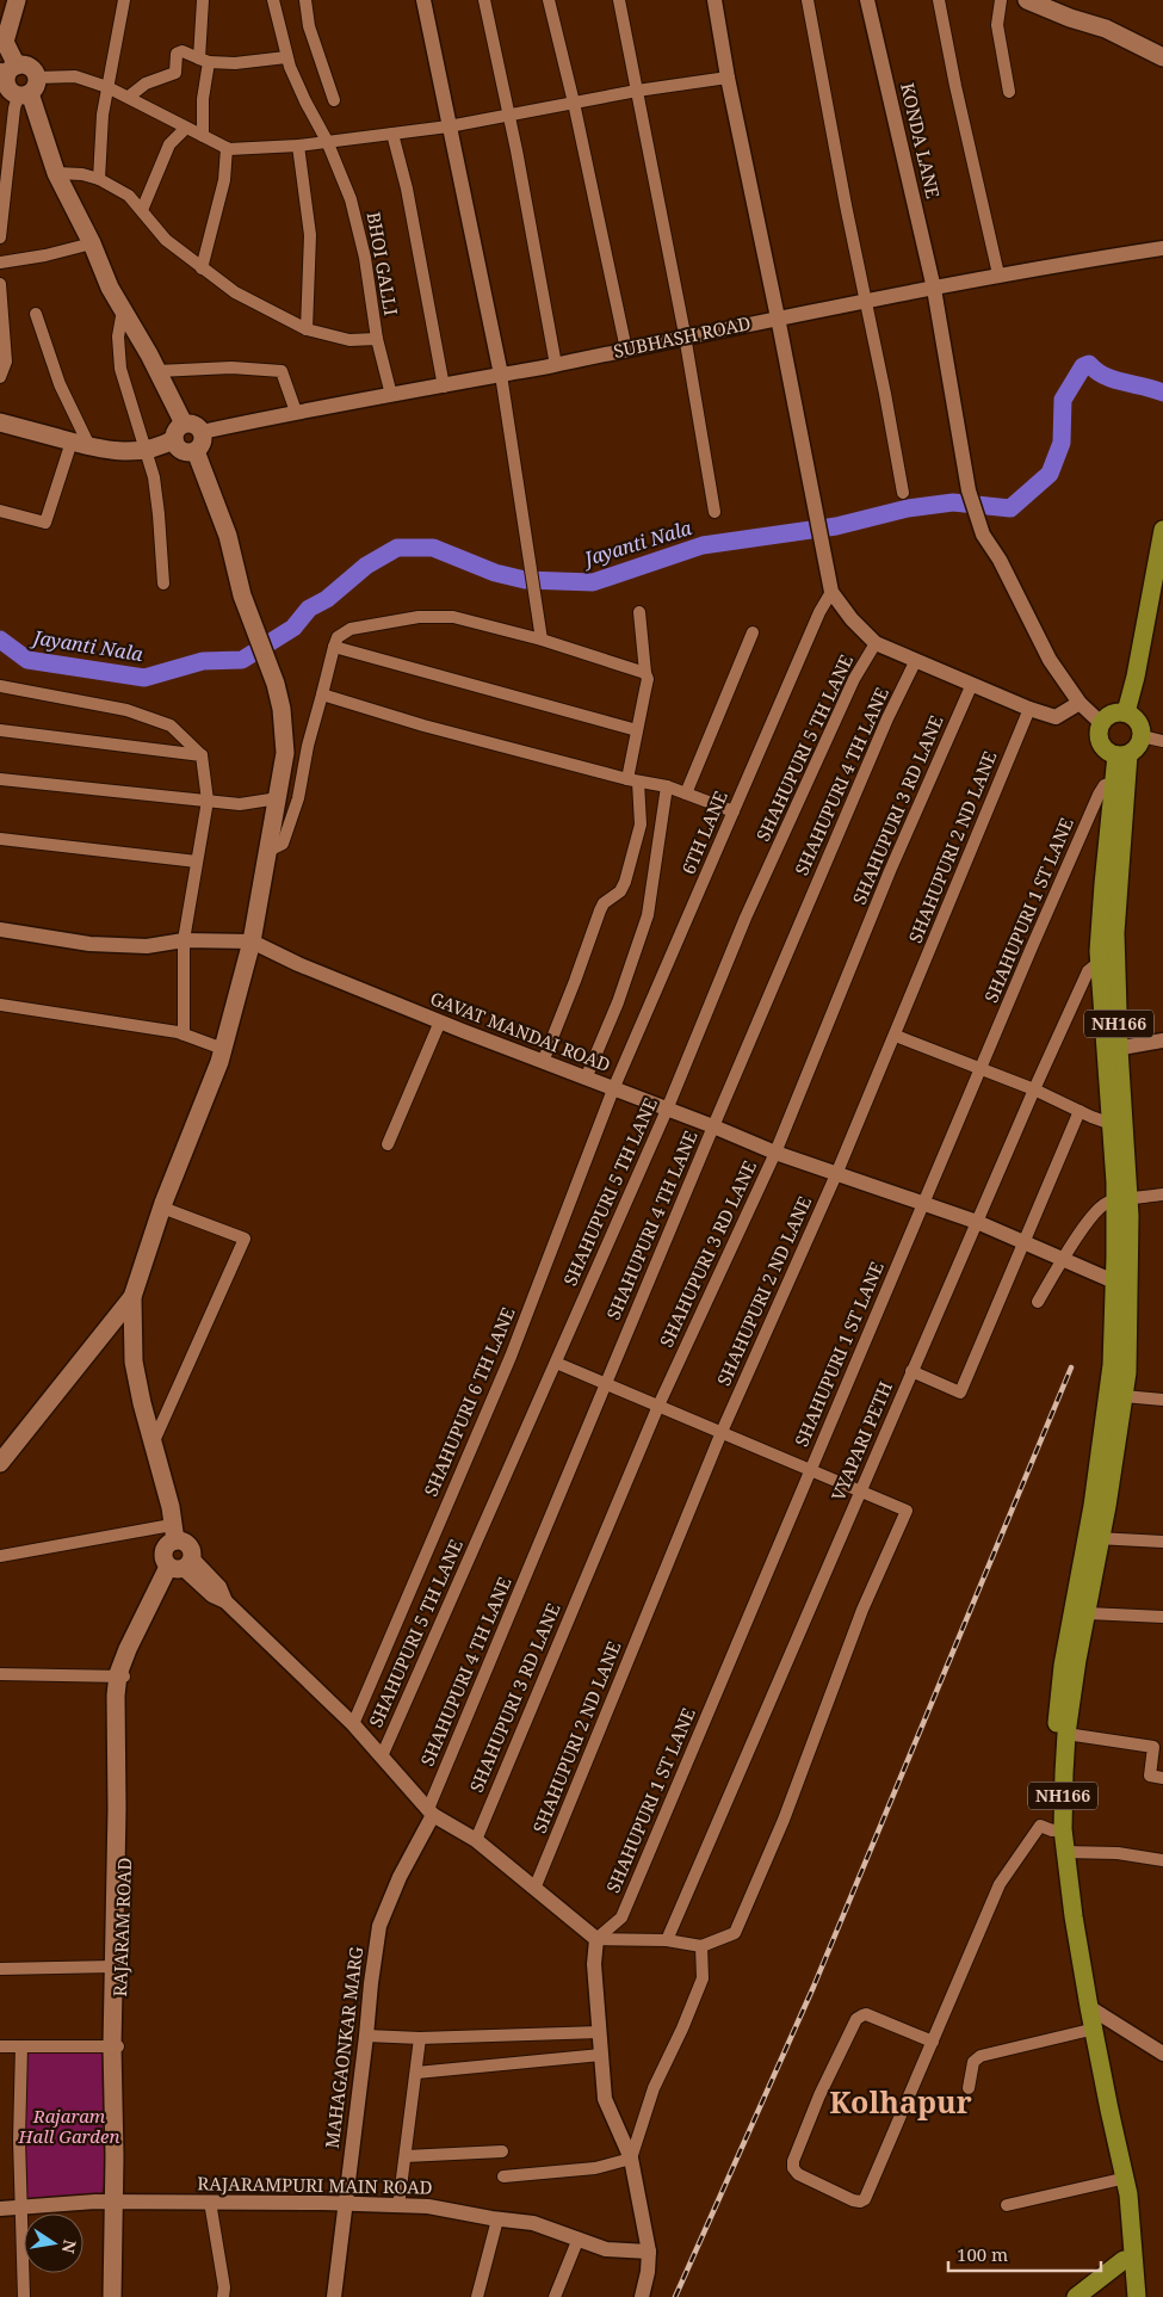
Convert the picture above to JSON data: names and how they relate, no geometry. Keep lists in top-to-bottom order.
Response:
{
  "streets": {
    "highway": ["NH166"],
    "main road": ["RAJARAM ROAD"],
    "street": [
      "KONDA LANE",
      "BHOI GALLI",
      "SUBHASH ROAD",
      "SHAHUPURI 5 TH LANE",
      "SHAHUPURI 4 TH LANE",
      "SHAHUPURI 3 RD LANE",
      "6TH LANE",
      "SHAHUPURI 2 ND LANE",
      "SHAHUPURI 1 ST LANE",
      "GAVAT MANDAI ROAD",
      "SHAHUPURI 6 TH LANE",
      "VYAPARI PETH",
      "MAHAGAONKAR MARG",
      "RAJARAMPURI MAIN ROAD"
    ]
  },
  "crossings": [
    ["KONDA LANE", "SUBHASH ROAD"],
    ["KONDA LANE", "NH166"],
    ["BHOI GALLI", "SUBHASH ROAD"],
    ["SHAHUPURI 5 TH LANE", "GAVAT MANDAI ROAD"],
    ["SHAHUPURI 4 TH LANE", "GAVAT MANDAI ROAD"],
    ["SHAHUPURI 4 TH LANE", "MAHAGAONKAR MARG"],
    ["SHAHUPURI 3 RD LANE", "GAVAT MANDAI ROAD"],
    ["6TH LANE", "GAVAT MANDAI ROAD"],
    ["6TH LANE", "SHAHUPURI 6 TH LANE"],
    ["SHAHUPURI 2 ND LANE", "GAVAT MANDAI ROAD"],
    ["SHAHUPURI 1 ST LANE", "NH166"],
    ["NH166", "VYAPARI PETH"],
    ["GAVAT MANDAI ROAD", "SHAHUPURI 6 TH LANE"],
    ["RAJARAM ROAD", "RAJARAMPURI MAIN ROAD"],
    ["MAHAGAONKAR MARG", "RAJARAMPURI MAIN ROAD"]
  ],
  "districts": ["Kolhapur"],
  "water": ["Jayanti Nala"],
  "parks": ["Rajaram Hall Garden"],
  "scale_bar": "100 m",
  "north": "right"
}
